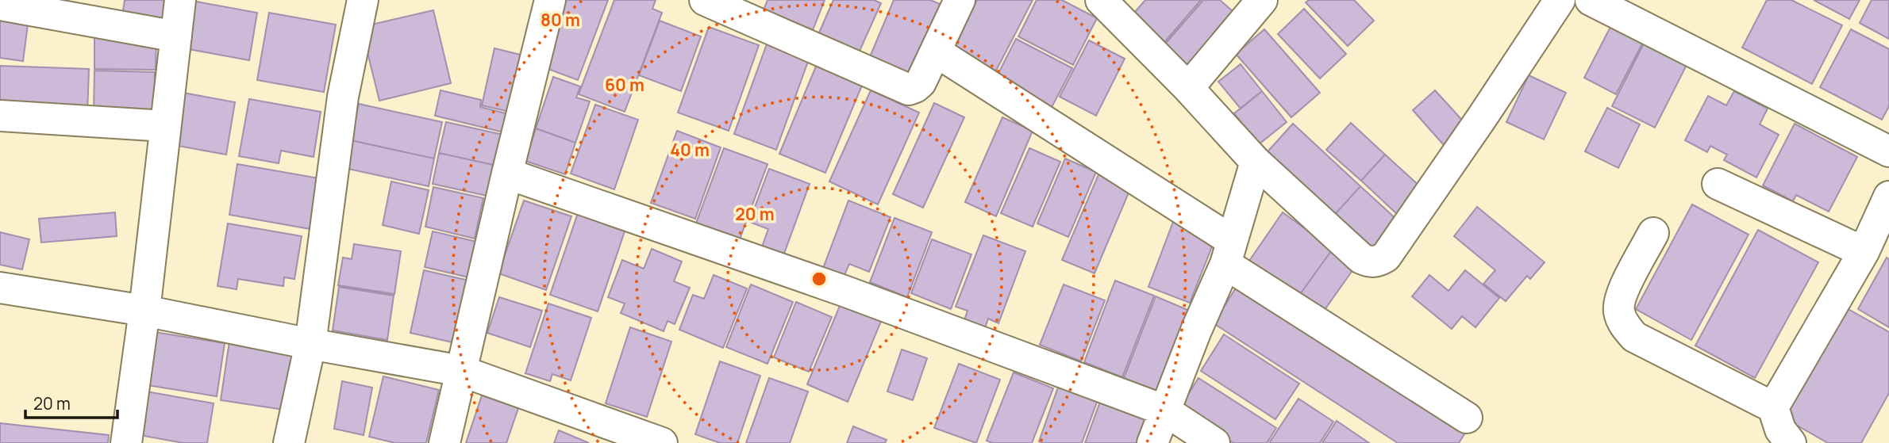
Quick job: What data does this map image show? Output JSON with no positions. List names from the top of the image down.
{
  "scale_bar": "20 m",
  "rings": [
    "80 m",
    "60 m",
    "40 m",
    "20 m"
  ]
}
